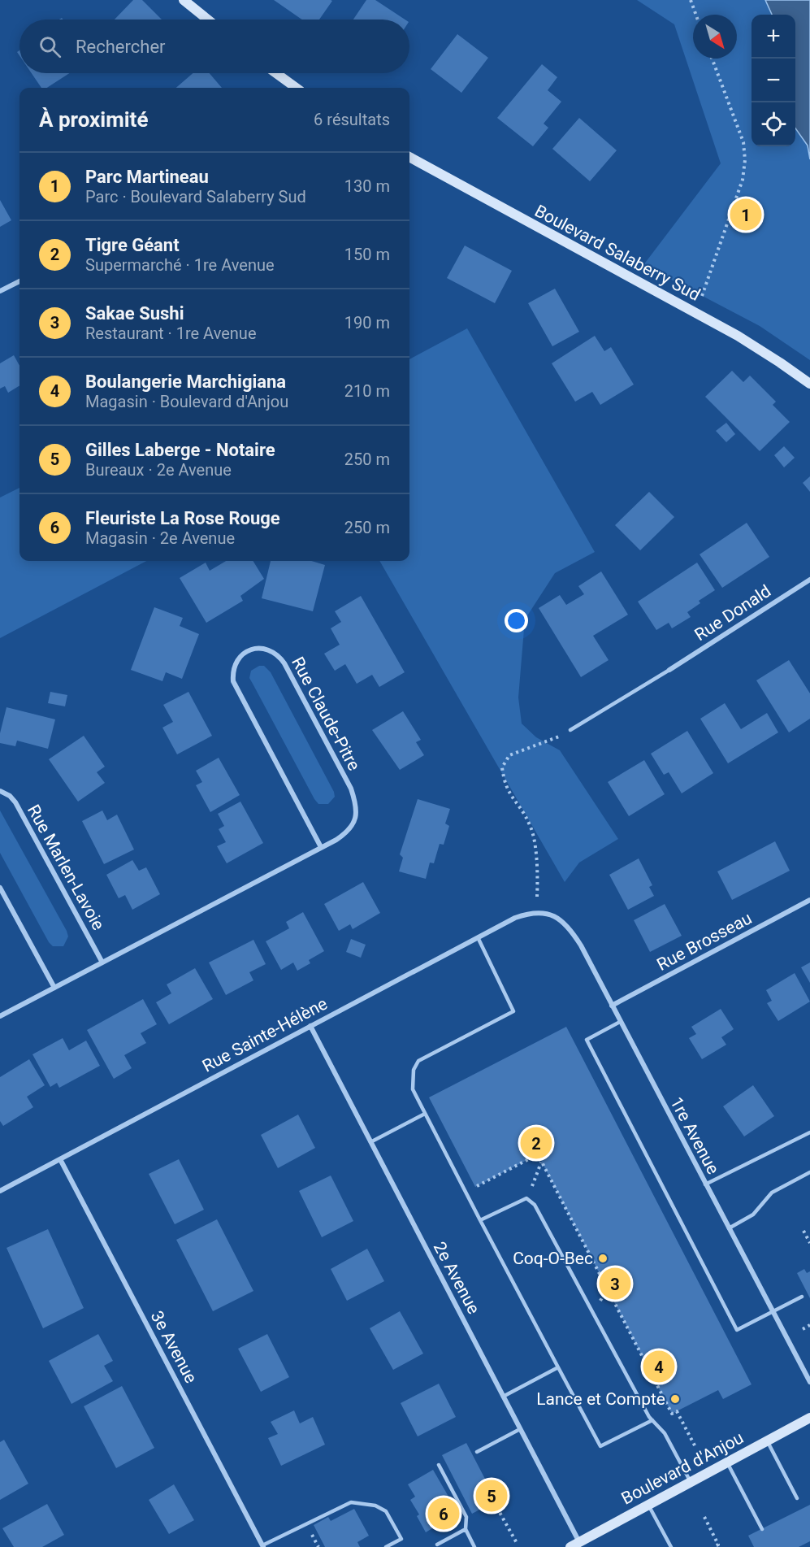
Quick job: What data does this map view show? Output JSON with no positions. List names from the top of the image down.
{
  "streets": {
    "street": [
      "Boulevard Salaberry Sud",
      "Rue Donald",
      "Rue Claude-Pitre",
      "Rue Marlen-Lavoie",
      "Rue Brosseau",
      "Rue Sainte-Hélène",
      "1re Avenue",
      "2e Avenue",
      "3e Avenue",
      "Boulevard d'Anjou"
    ]
  },
  "crossings": [
    ["Rue Claude-Pitre", "Rue Marlen-Lavoie"],
    ["Rue Brosseau", "1re Avenue"],
    ["Rue Sainte-Hélène", "1re Avenue"],
    ["Rue Sainte-Hélène", "2e Avenue"],
    ["Rue Sainte-Hélène", "3e Avenue"],
    ["2e Avenue", "Boulevard d'Anjou"]
  ],
  "places": ["Coq-O-Bec", "Lance et Compte"],
  "north": "bottom right",
  "page": {
    "map_buttons": ["+", "−"],
    "search": "Rechercher",
    "heading": ["À proximité", "6 résultats"],
    "list": [
      {
        "mark": "1",
        "name": "Parc Martineau",
        "note": "Parc · Boulevard Salaberry Sud",
        "value": "130 m"
      },
      {
        "mark": "2",
        "name": "Tigre Géant",
        "note": "Supermarché · 1re Avenue",
        "value": "150 m"
      },
      {
        "mark": "3",
        "name": "Sakae Sushi",
        "note": "Restaurant · 1re Avenue",
        "value": "190 m"
      },
      {
        "mark": "4",
        "name": "Boulangerie Marchigiana",
        "note": "Magasin · Boulevard d'Anjou",
        "value": "210 m"
      },
      {
        "mark": "5",
        "name": "Gilles Laberge - Notaire",
        "note": "Bureaux · 2e Avenue",
        "value": "250 m"
      },
      {
        "mark": "6",
        "name": "Fleuriste La Rose Rouge",
        "note": "Magasin · 2e Avenue",
        "value": "250 m"
      }
    ],
    "pins": [
      "1",
      "2",
      "3",
      "4",
      "5",
      "6"
    ]
  }
}
